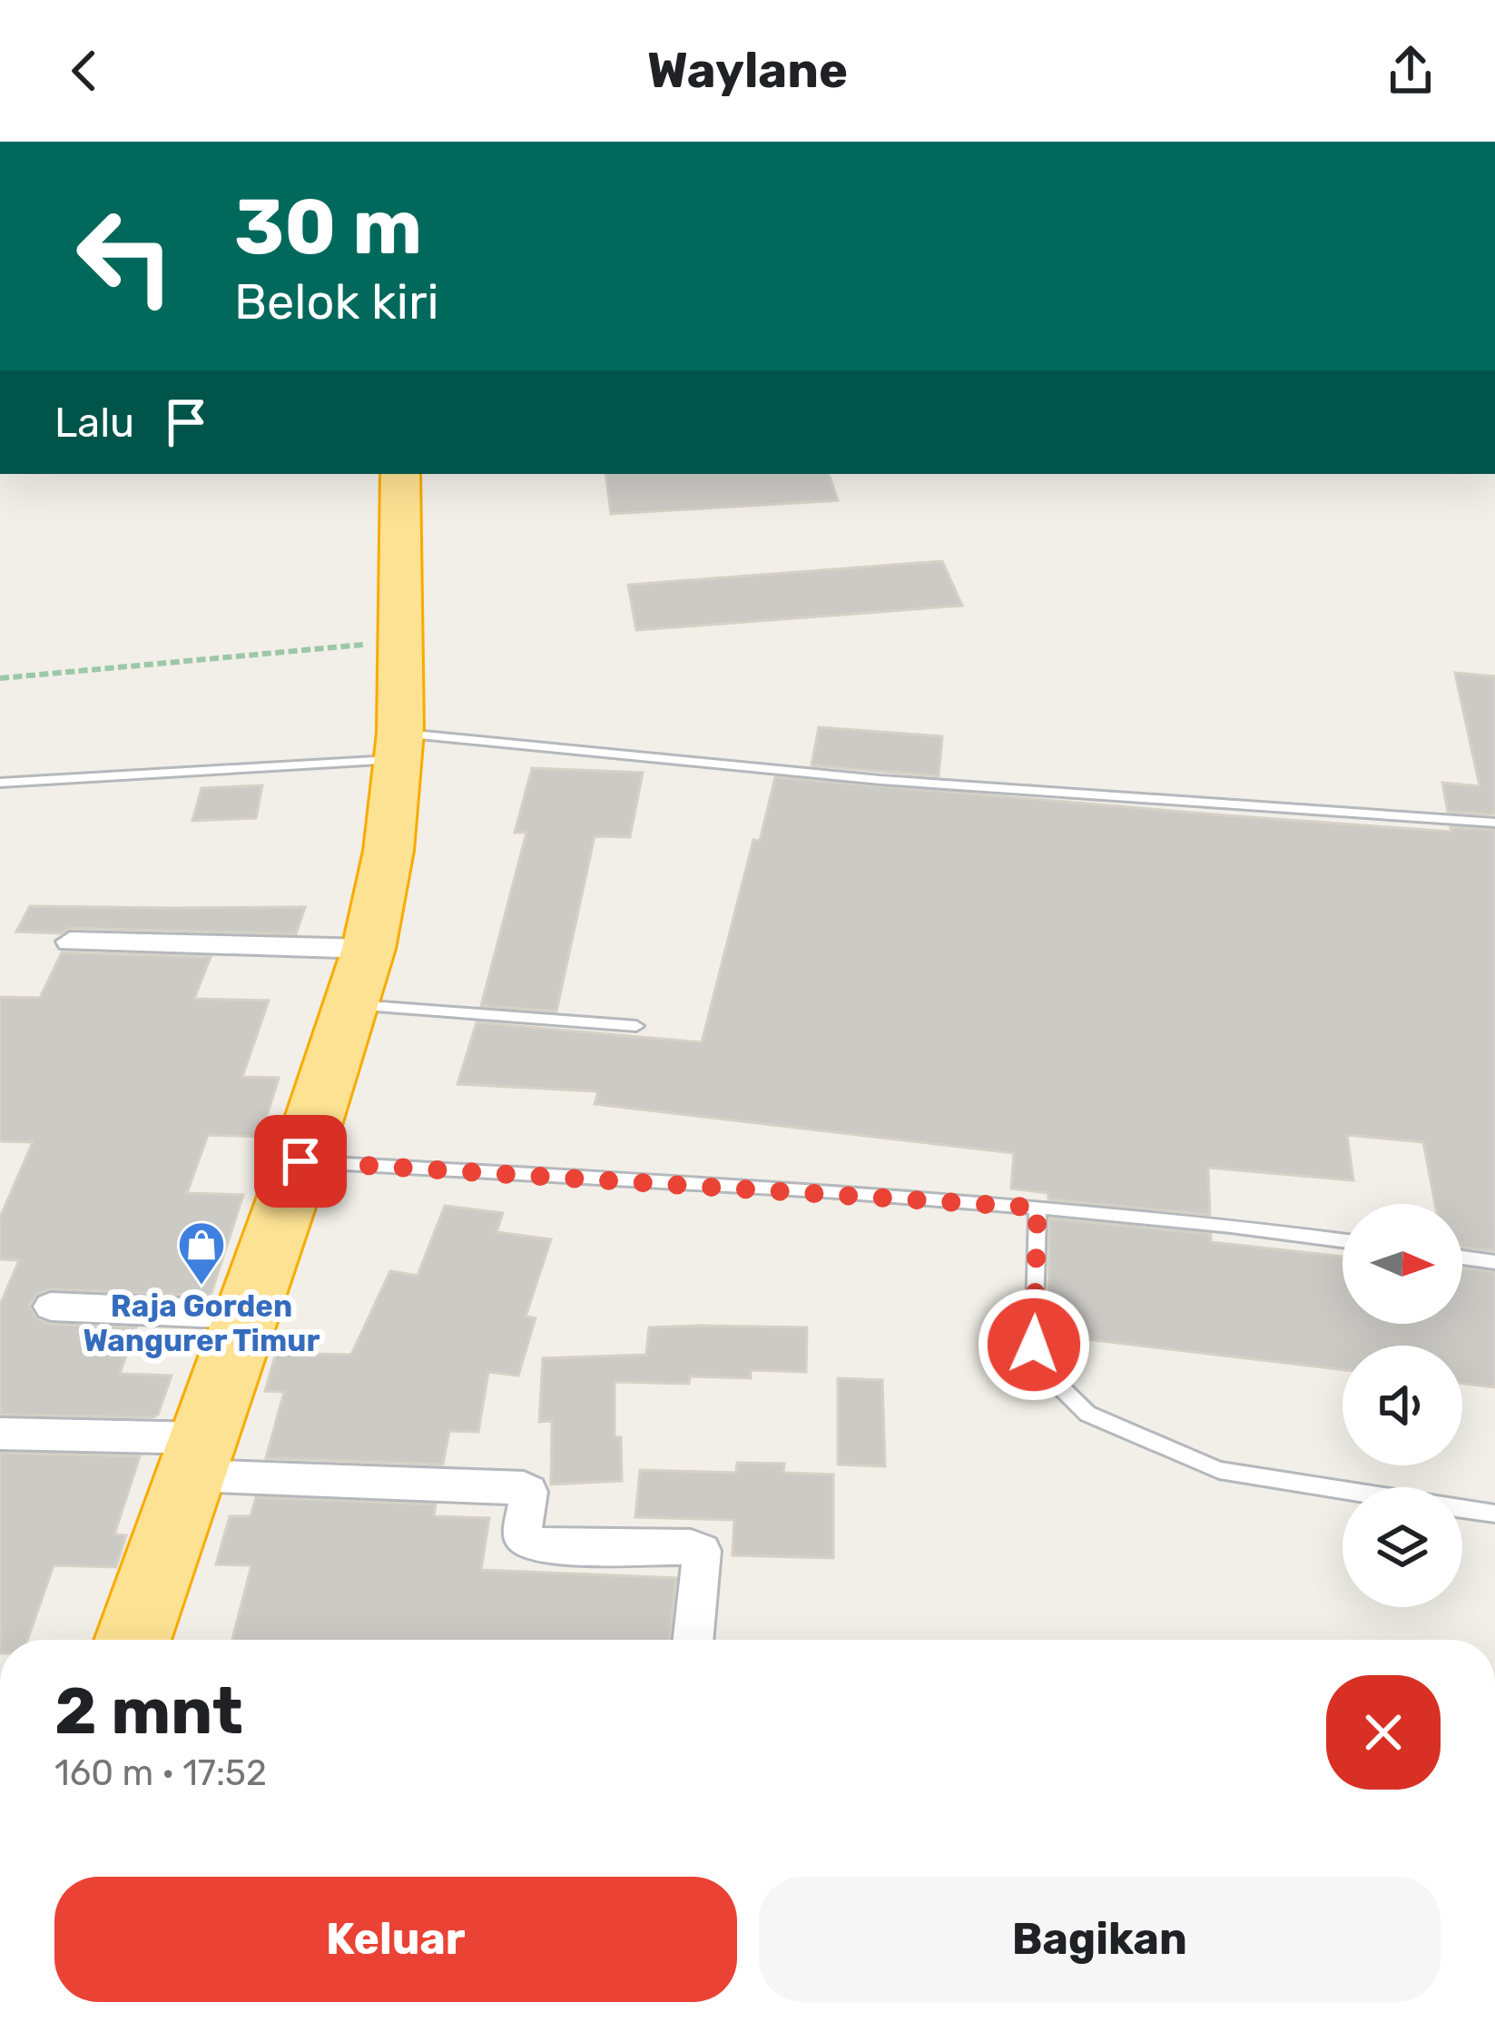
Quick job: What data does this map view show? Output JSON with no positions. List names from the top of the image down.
{
  "places": {
    "shop": ["Raja Gorden Wangurer Timur"]
  },
  "north": "right",
  "page": {
    "header": "Waylane",
    "turn": ["30 m", "Belok kiri"],
    "then": "Lalu",
    "heading": ["2 mnt", "160 m · 17:52"],
    "buttons": ["Keluar", "Bagikan"]
  }
}
